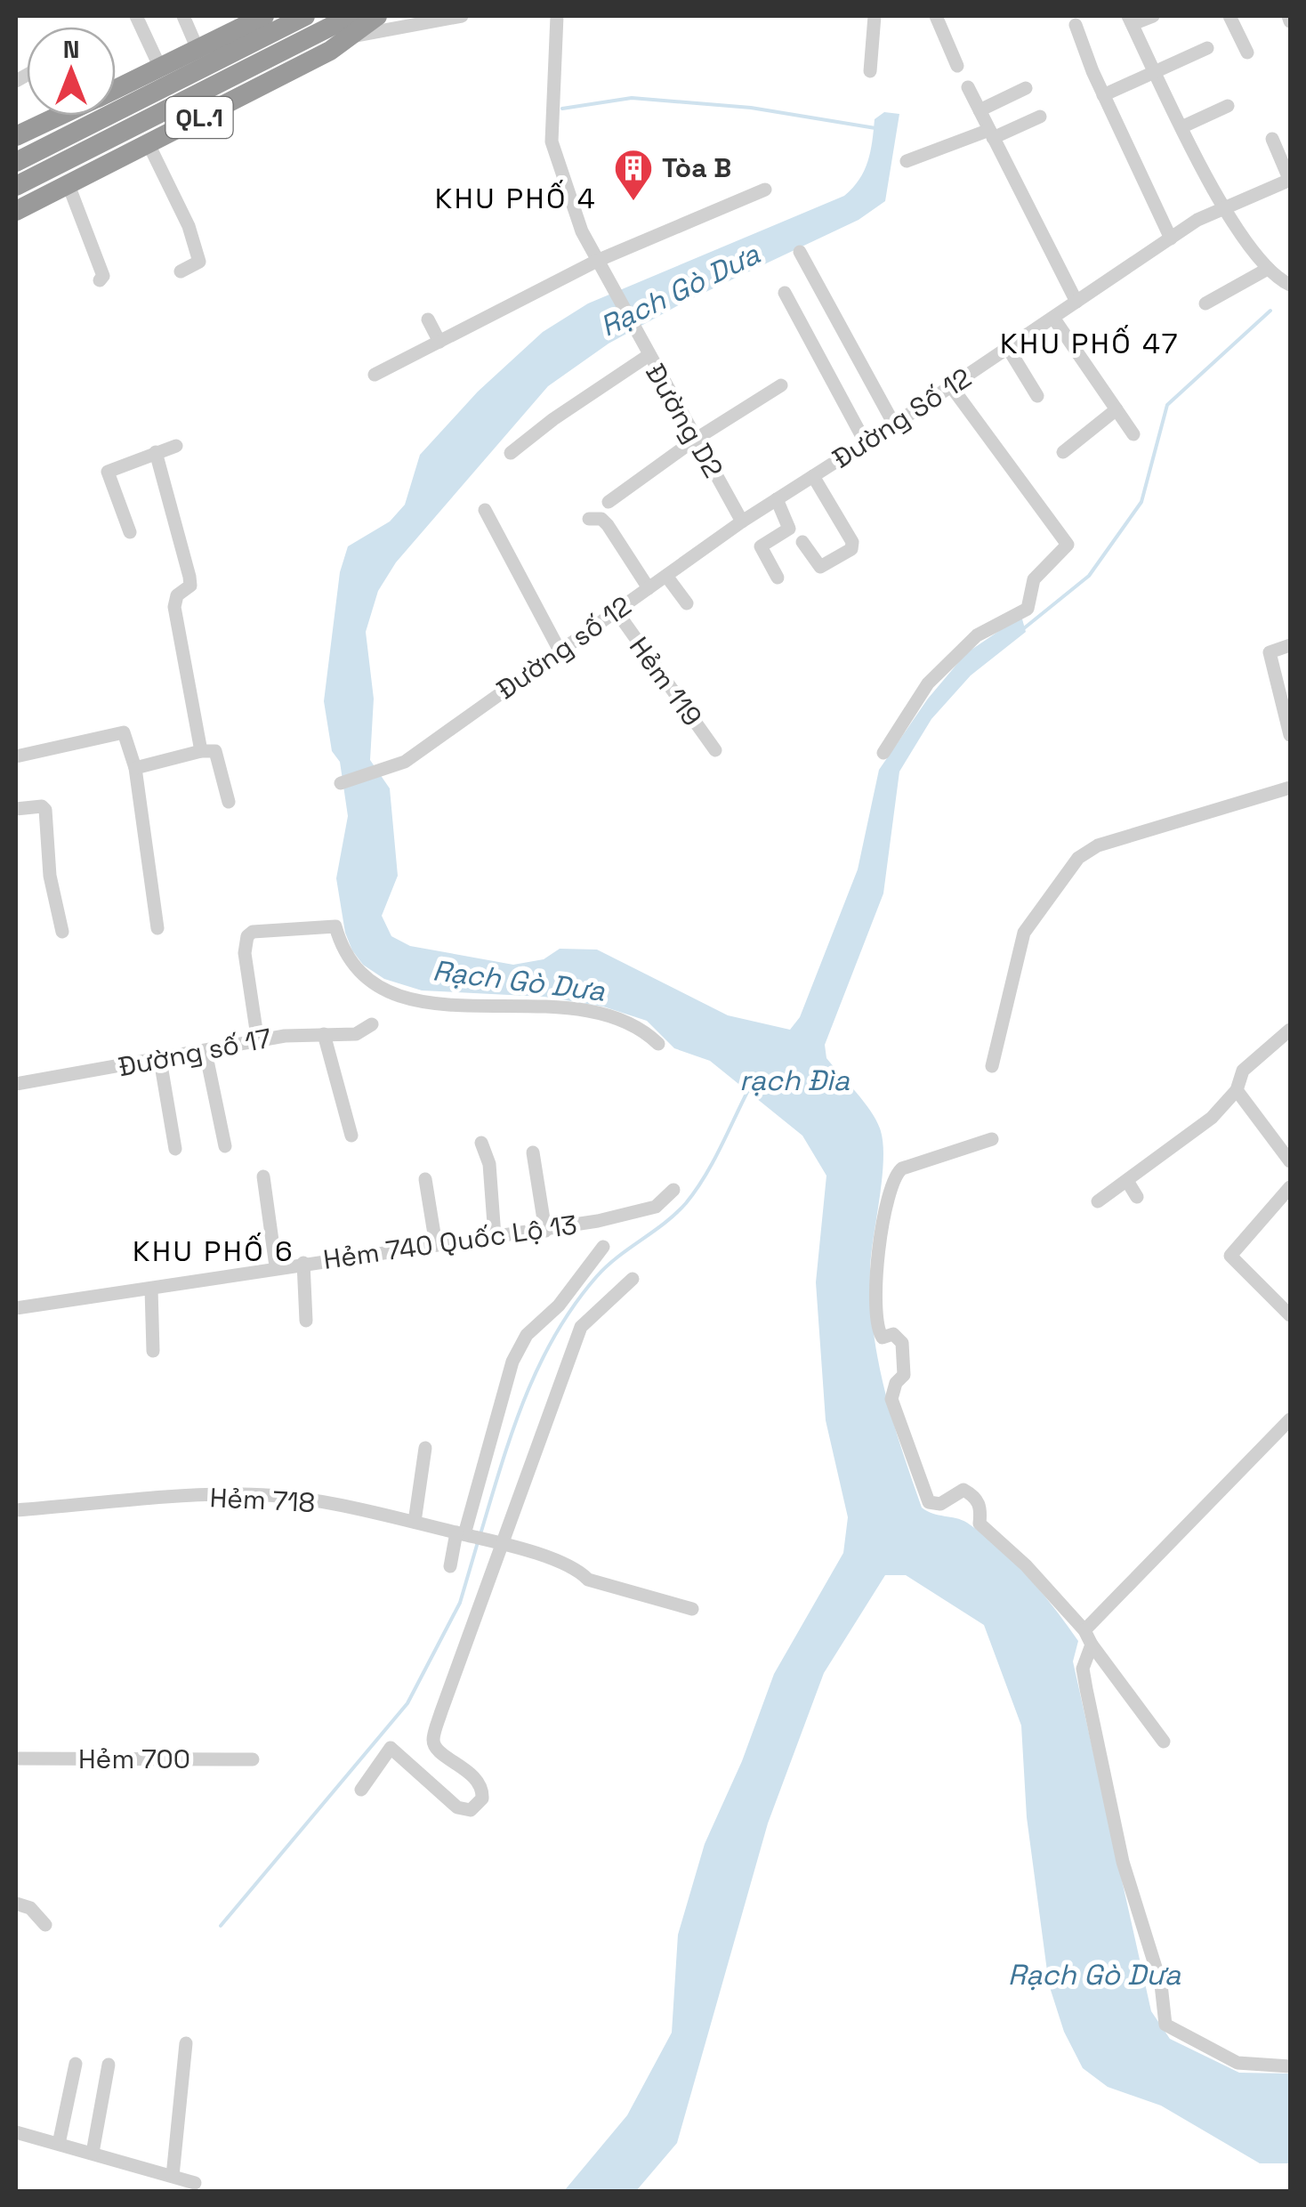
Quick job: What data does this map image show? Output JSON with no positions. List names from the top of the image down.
{
  "streets": {
    "highway": ["QL.1"],
    "street": [
      "Đường Số 12",
      "Đường D2",
      "Đường số 12",
      "Hẻm 119",
      "Đường số 17",
      "Hẻm 740 Quốc Lộ 13",
      "Hẻm 718",
      "Hẻm 700"
    ]
  },
  "crossings": [
    ["Đường Số 12", "Đường D2"],
    ["Đường Số 12", "Đường số 12"],
    ["Đường D2", "Đường số 12"],
    ["Đường số 12", "Hẻm 119"]
  ],
  "districts": ["KHU PHỐ 4", "KHU PHỐ 47", "KHU PHỐ 6"],
  "water": ["Rạch Gò Dưa", "rạch Đìa"],
  "places": {
    "building": ["Tòa B"]
  },
  "north": "top"
}
